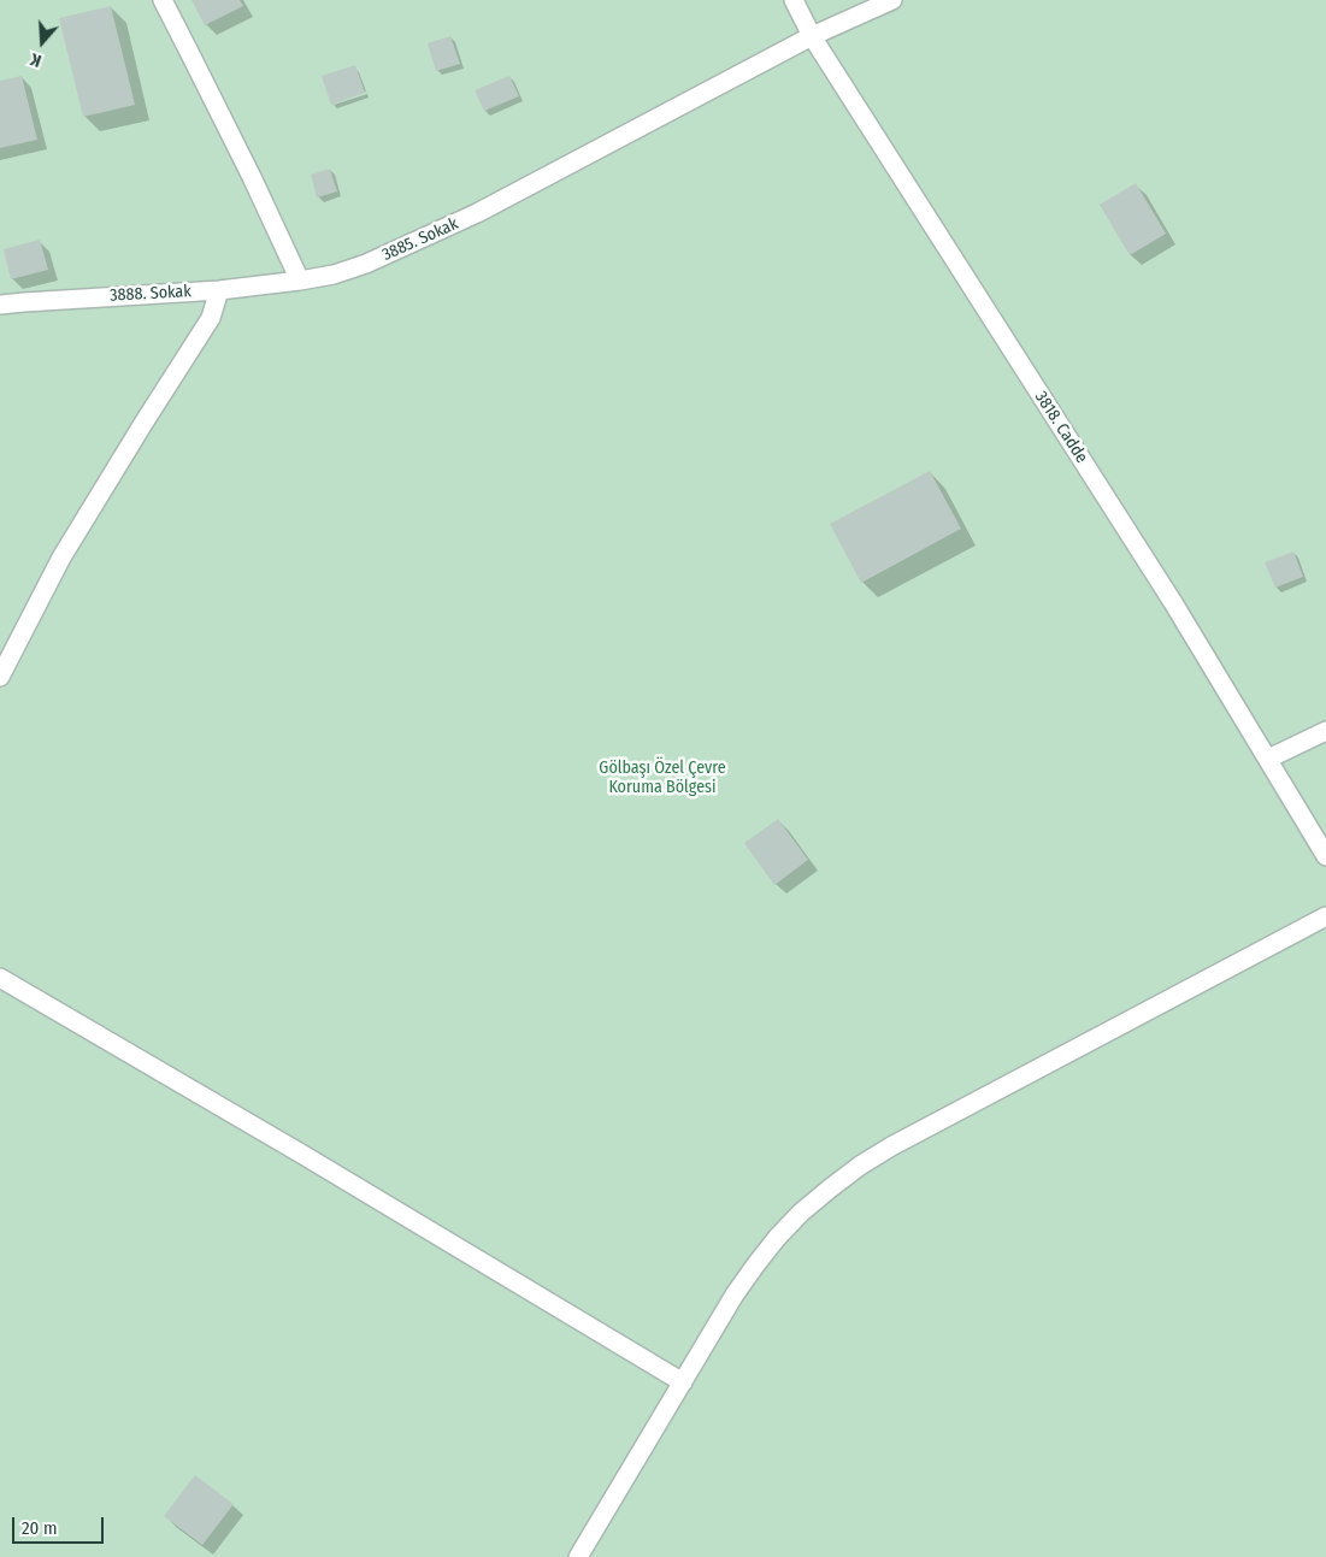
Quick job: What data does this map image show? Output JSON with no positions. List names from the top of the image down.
{
  "streets": {
    "street": ["3885. Sokak", "3888. Sokak", "3818. Cadde"]
  },
  "crossings": [
    ["3885. Sokak", "3888. Sokak"],
    ["3885. Sokak", "3818. Cadde"]
  ],
  "parks": ["Gölbaşı Özel Çevre Koruma Bölgesi"],
  "scale_bar": "20 m",
  "north": "bottom"
}
